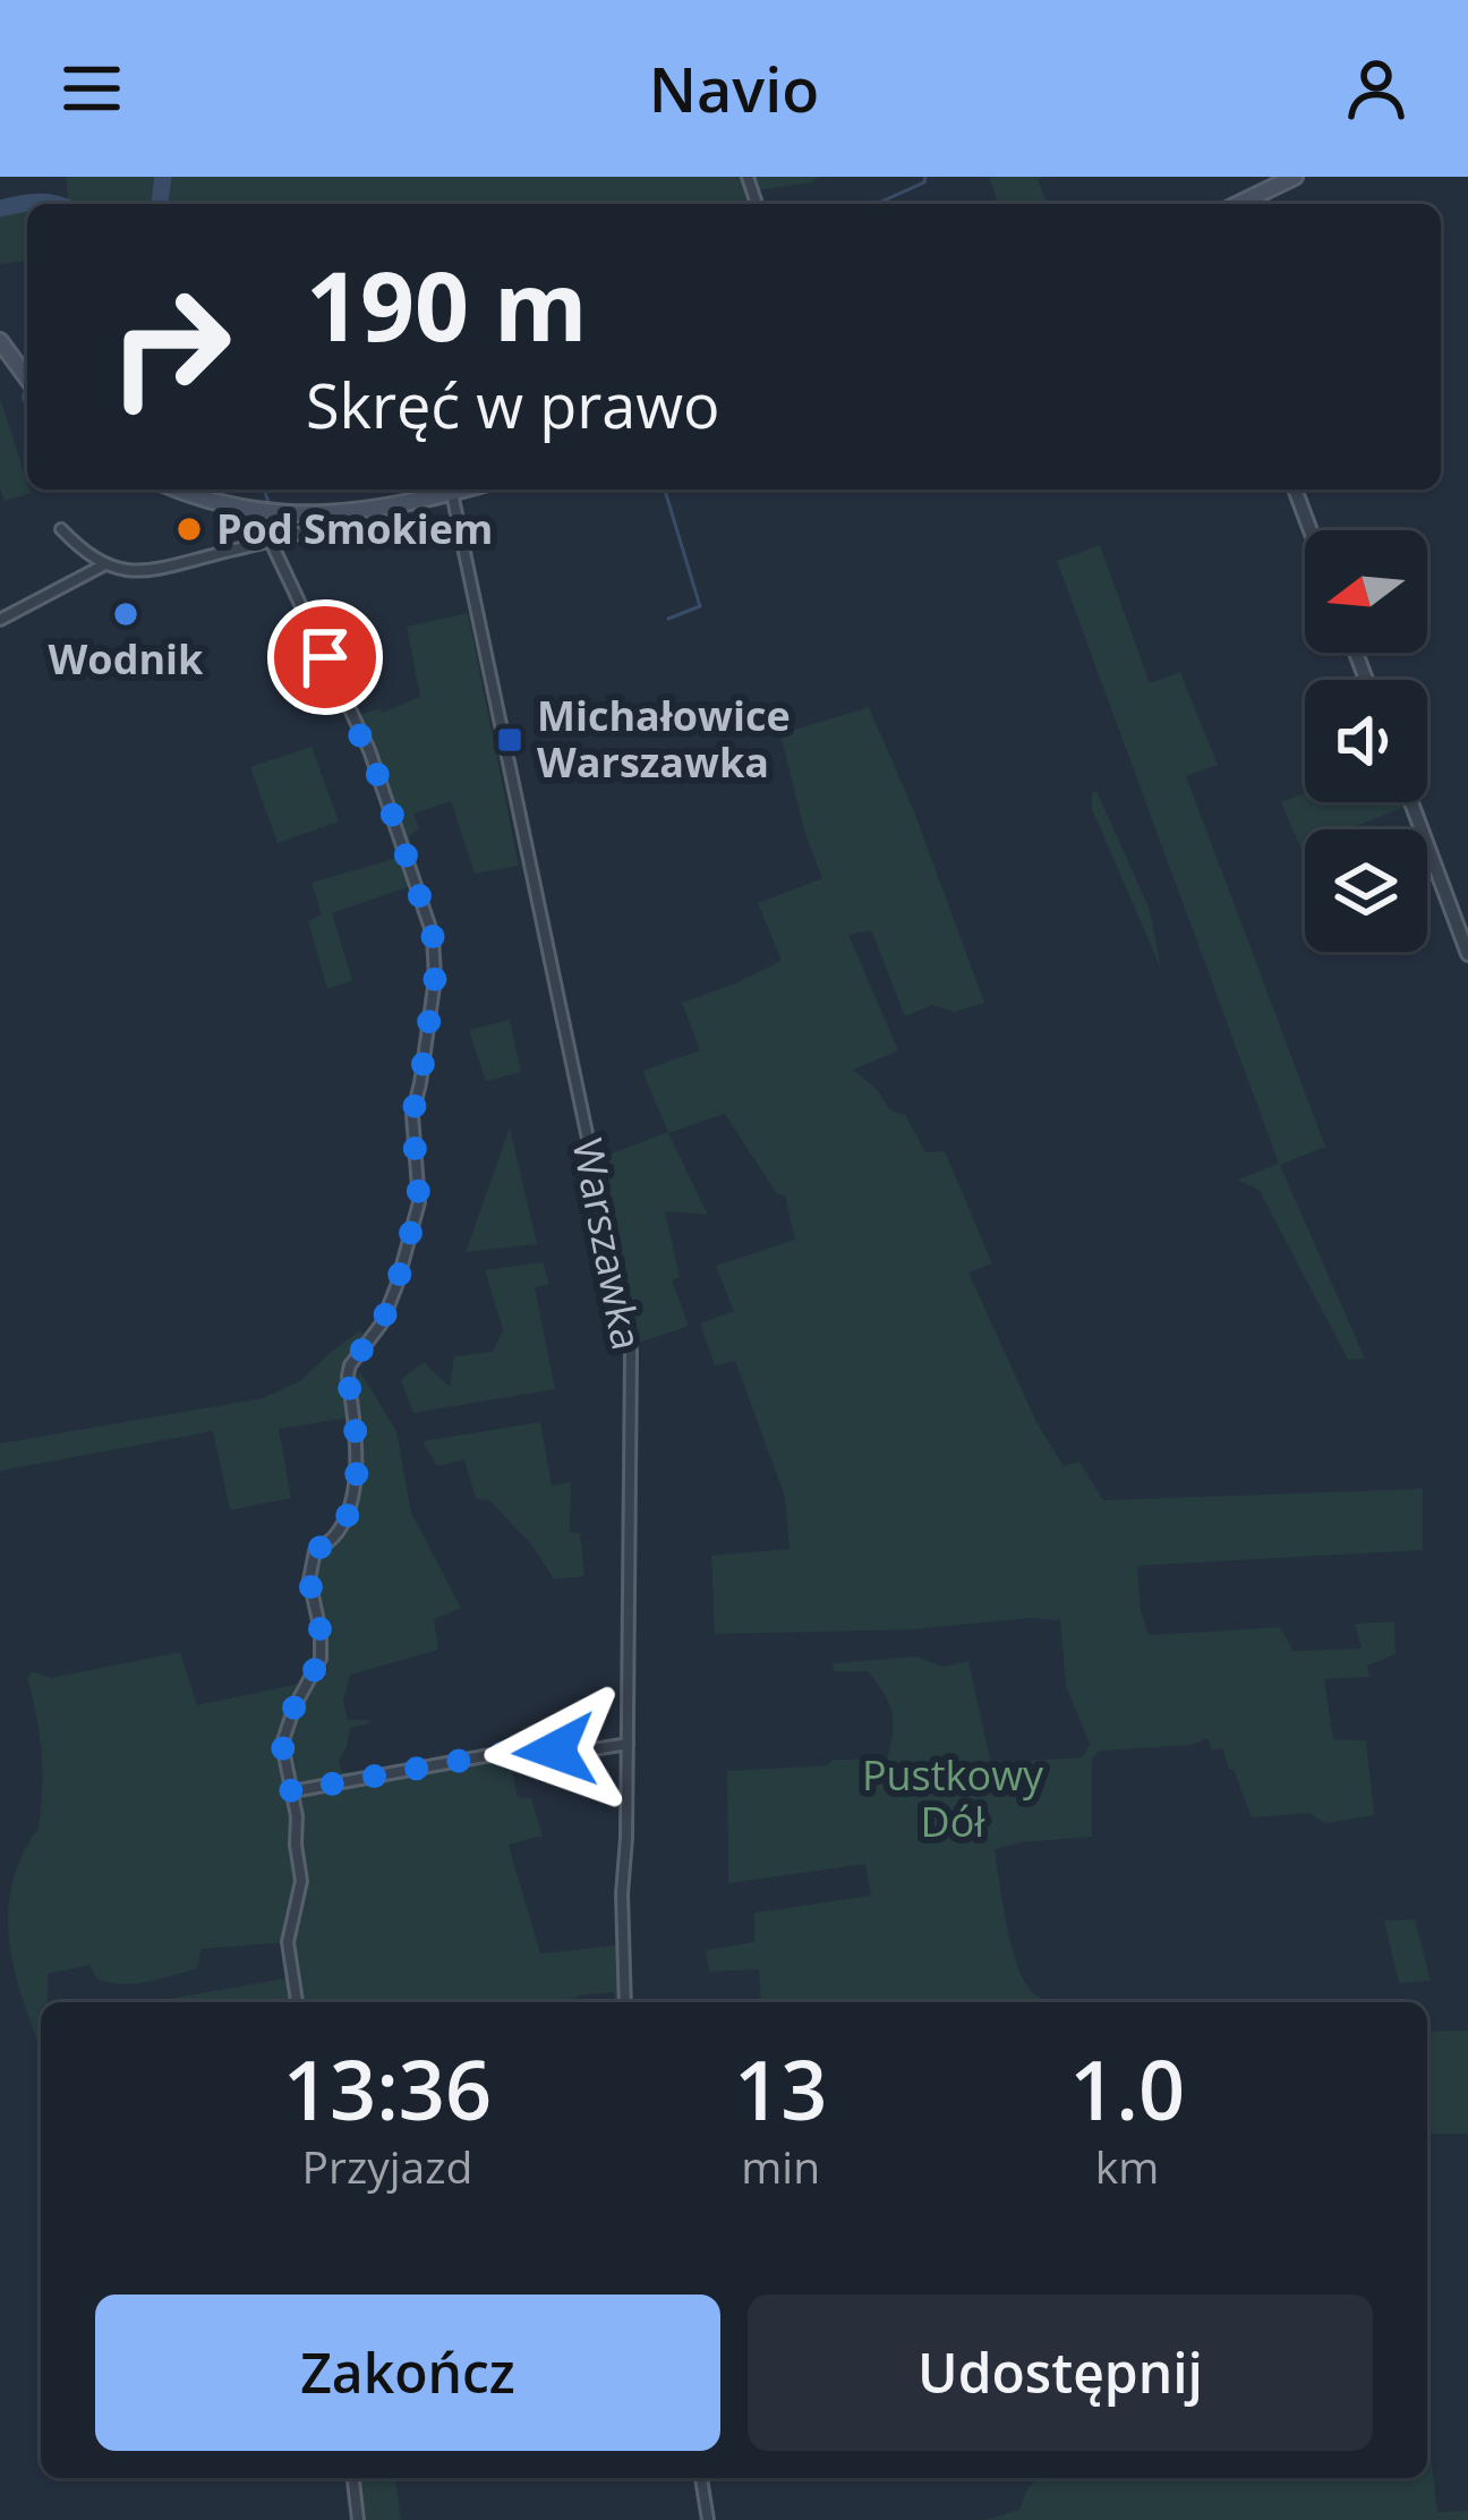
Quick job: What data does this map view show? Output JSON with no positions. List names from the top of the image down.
{
  "streets": {
    "street": ["Warszawka"]
  },
  "parks": ["Pustkowy Dół"],
  "places": {
    "other": ["Pod Smokiem", "Wodnik"],
    "transit": ["Michałowice Warszawka"]
  },
  "north": "left",
  "page": {
    "header": "Navio",
    "turn": ["190 m", "Skręć w prawo"],
    "eta": [
      "13:36",
      "Przyjazd",
      "13",
      "min",
      "1.0",
      "km"
    ],
    "buttons": ["Zakończ", "Udostępnij"]
  }
}
